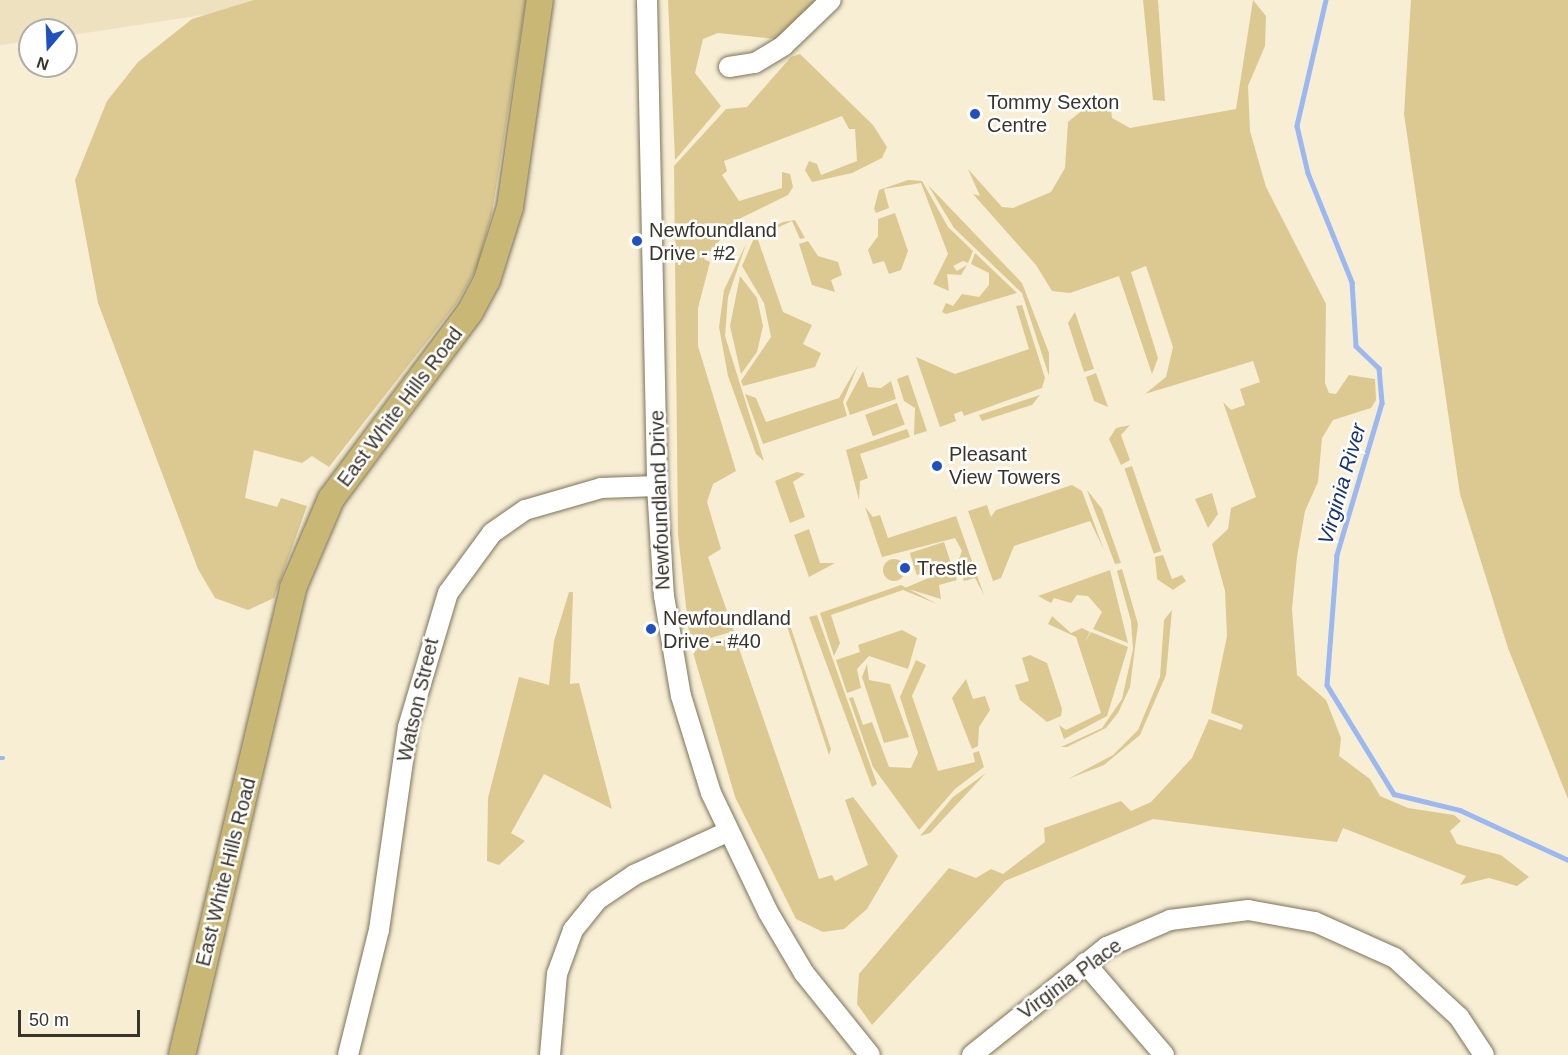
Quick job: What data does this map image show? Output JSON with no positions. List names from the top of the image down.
{
  "streets": {
    "main road": ["East White Hills Road"],
    "street": ["Newfoundland Drive", "Watson Street", "Virginia Place"]
  },
  "crossings": [
    ["Newfoundland Drive", "Watson Street"]
  ],
  "water": ["Virginia River"],
  "places": [
    "Tommy Sexton Centre",
    "Newfoundland Drive - #2",
    "Pleasant View Towers",
    "Trestle",
    "Newfoundland Drive - #40"
  ],
  "scale_bar": "50 m",
  "north": "bottom"
}
